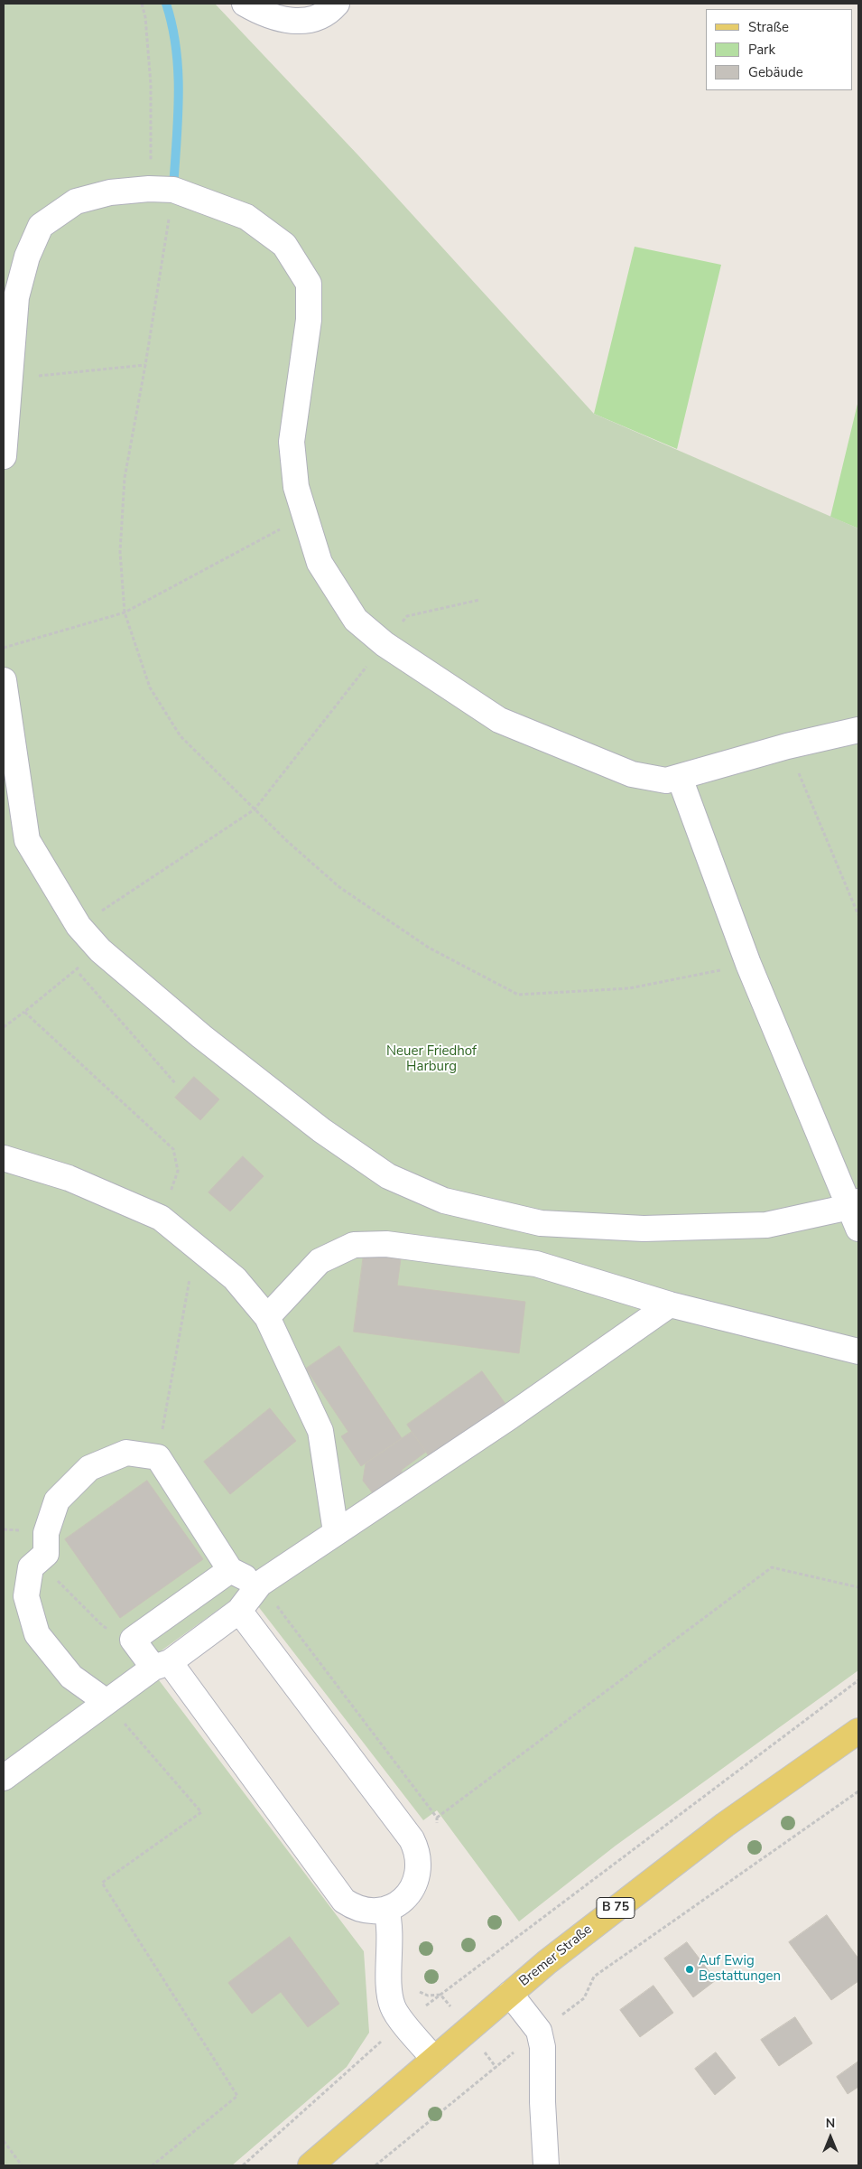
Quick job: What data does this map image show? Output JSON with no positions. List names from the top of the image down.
{
  "streets": {
    "main road": ["B 75", "Bremer Straße"]
  },
  "parks": ["Neuer Friedhof Harburg"],
  "places": ["Auf Ewig Bestattungen"],
  "legend": ["Straße", "Park", "Gebäude"],
  "north": "top"
}
